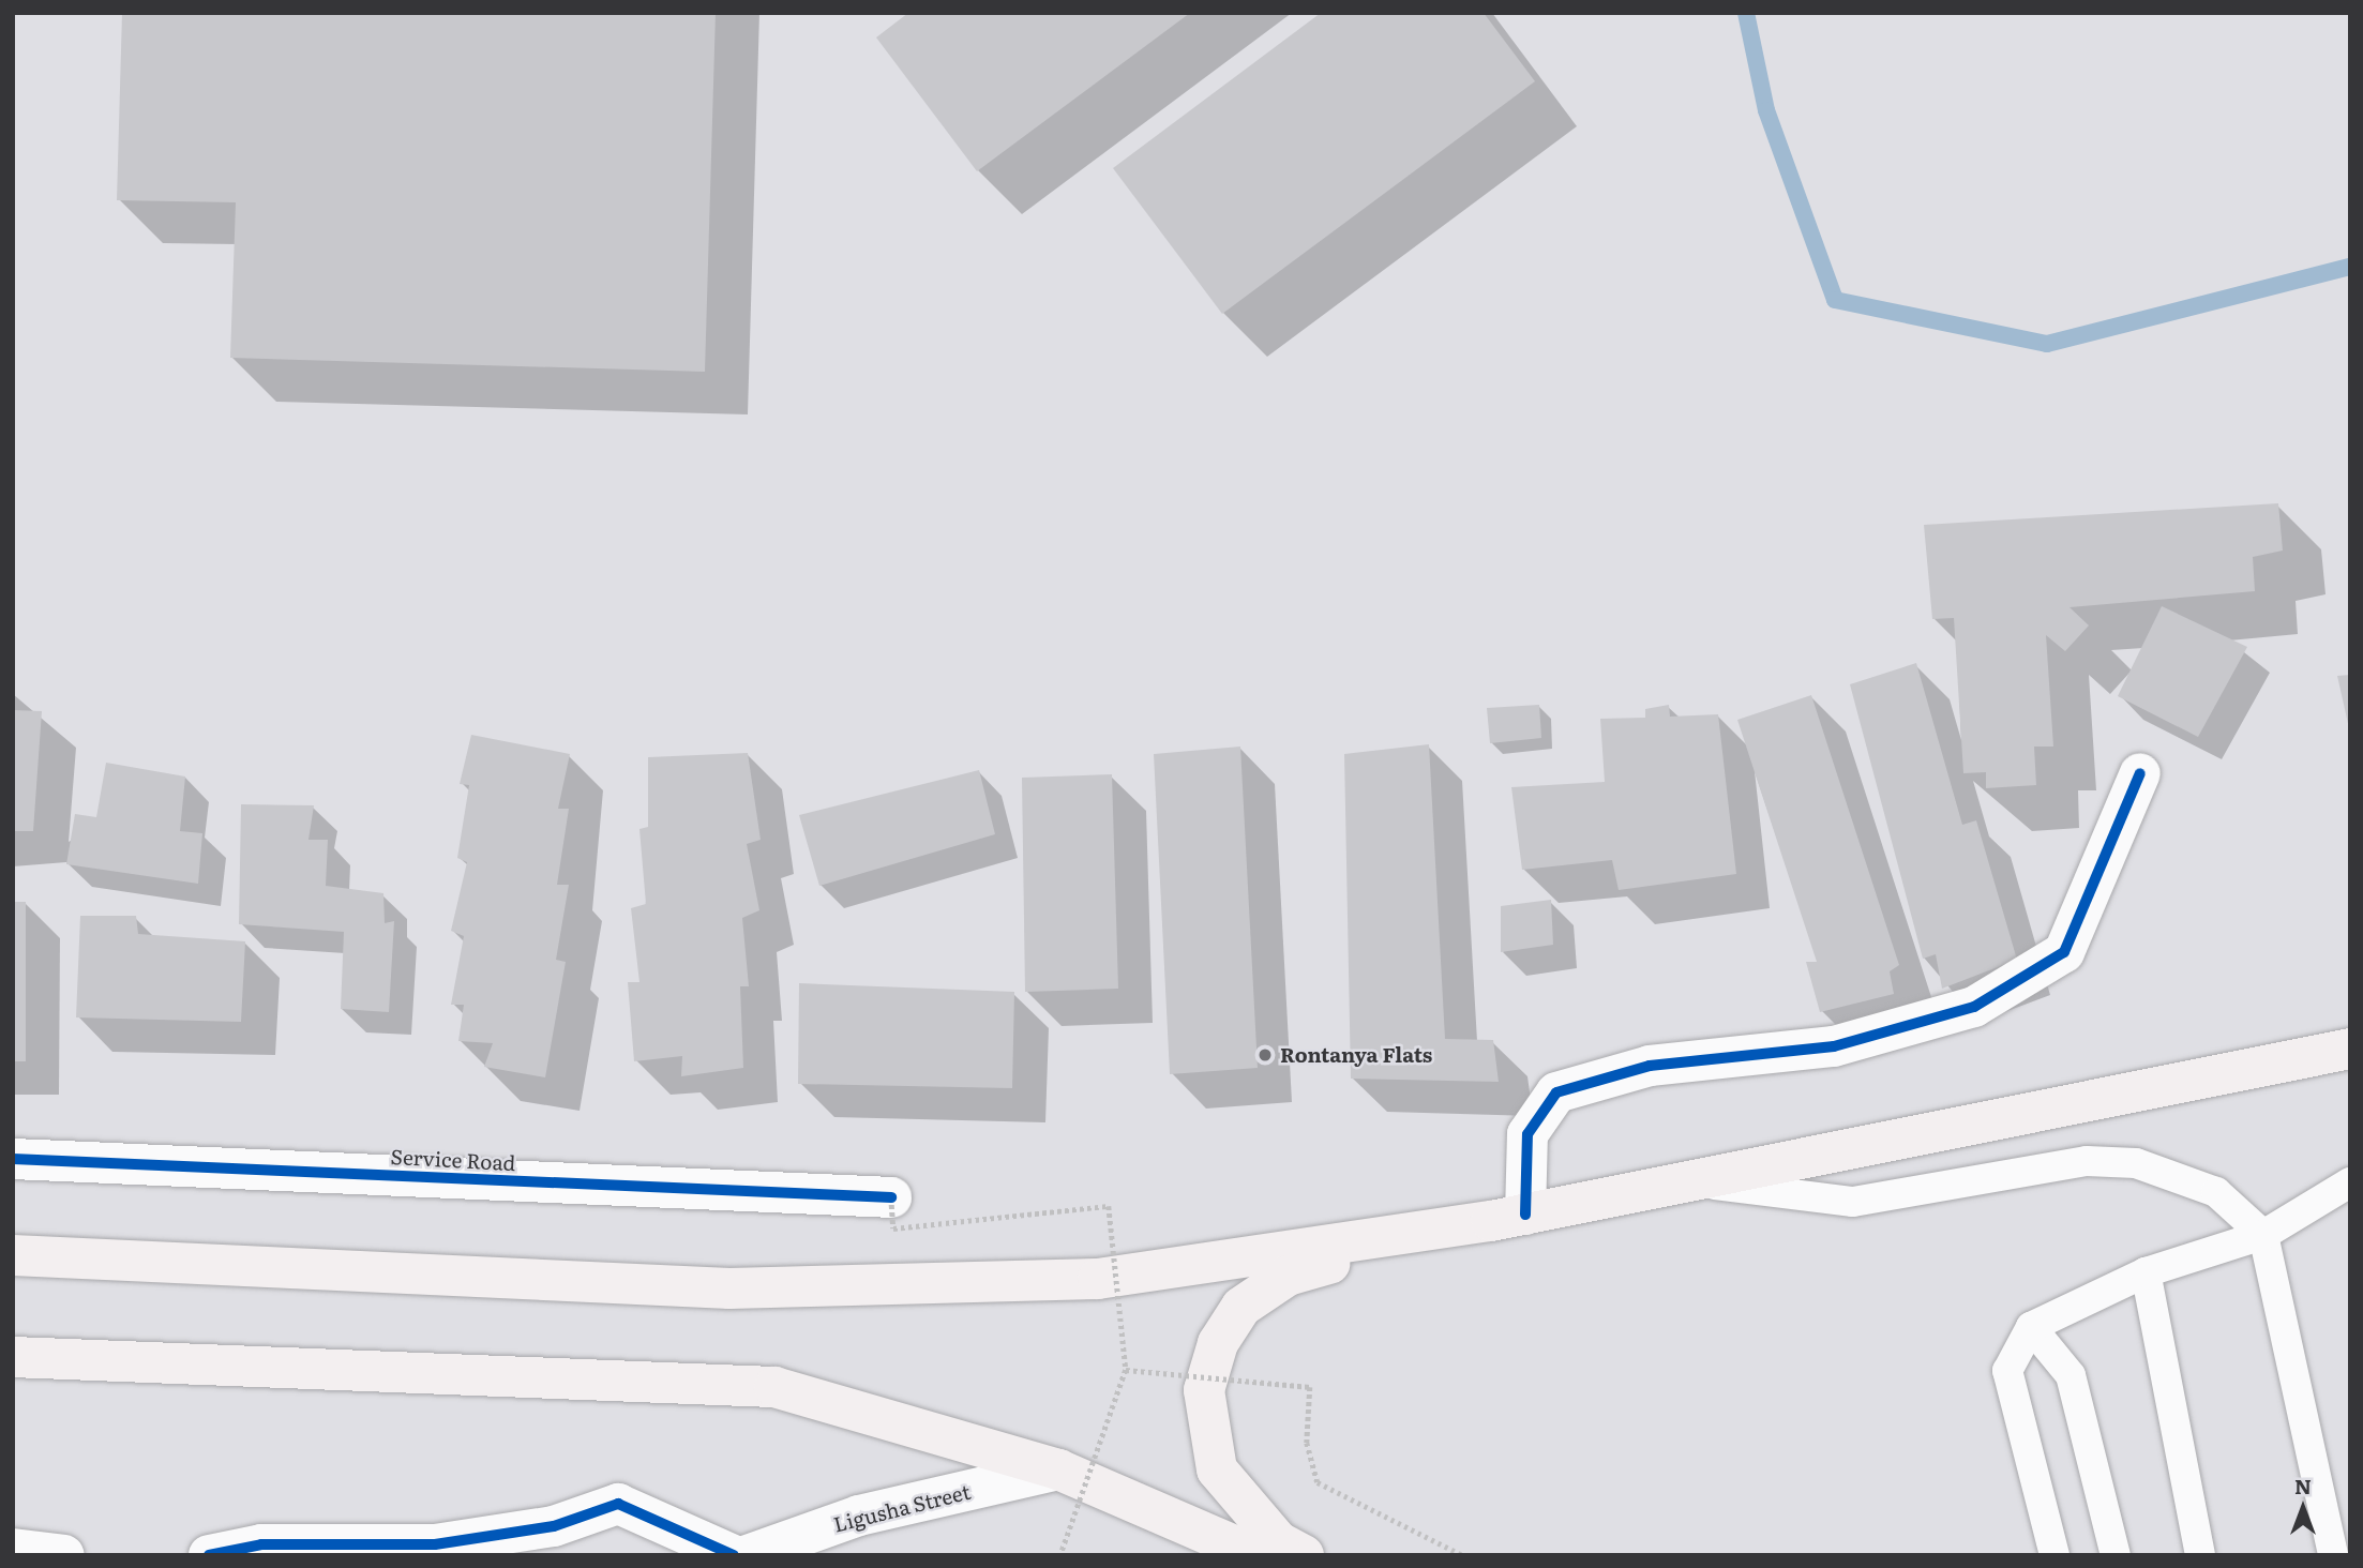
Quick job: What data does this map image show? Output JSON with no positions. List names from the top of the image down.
{
  "streets": {
    "street": ["Service Road", "Ligusha Street"]
  },
  "places": ["Rontanya Flats"],
  "north": "top"
}
